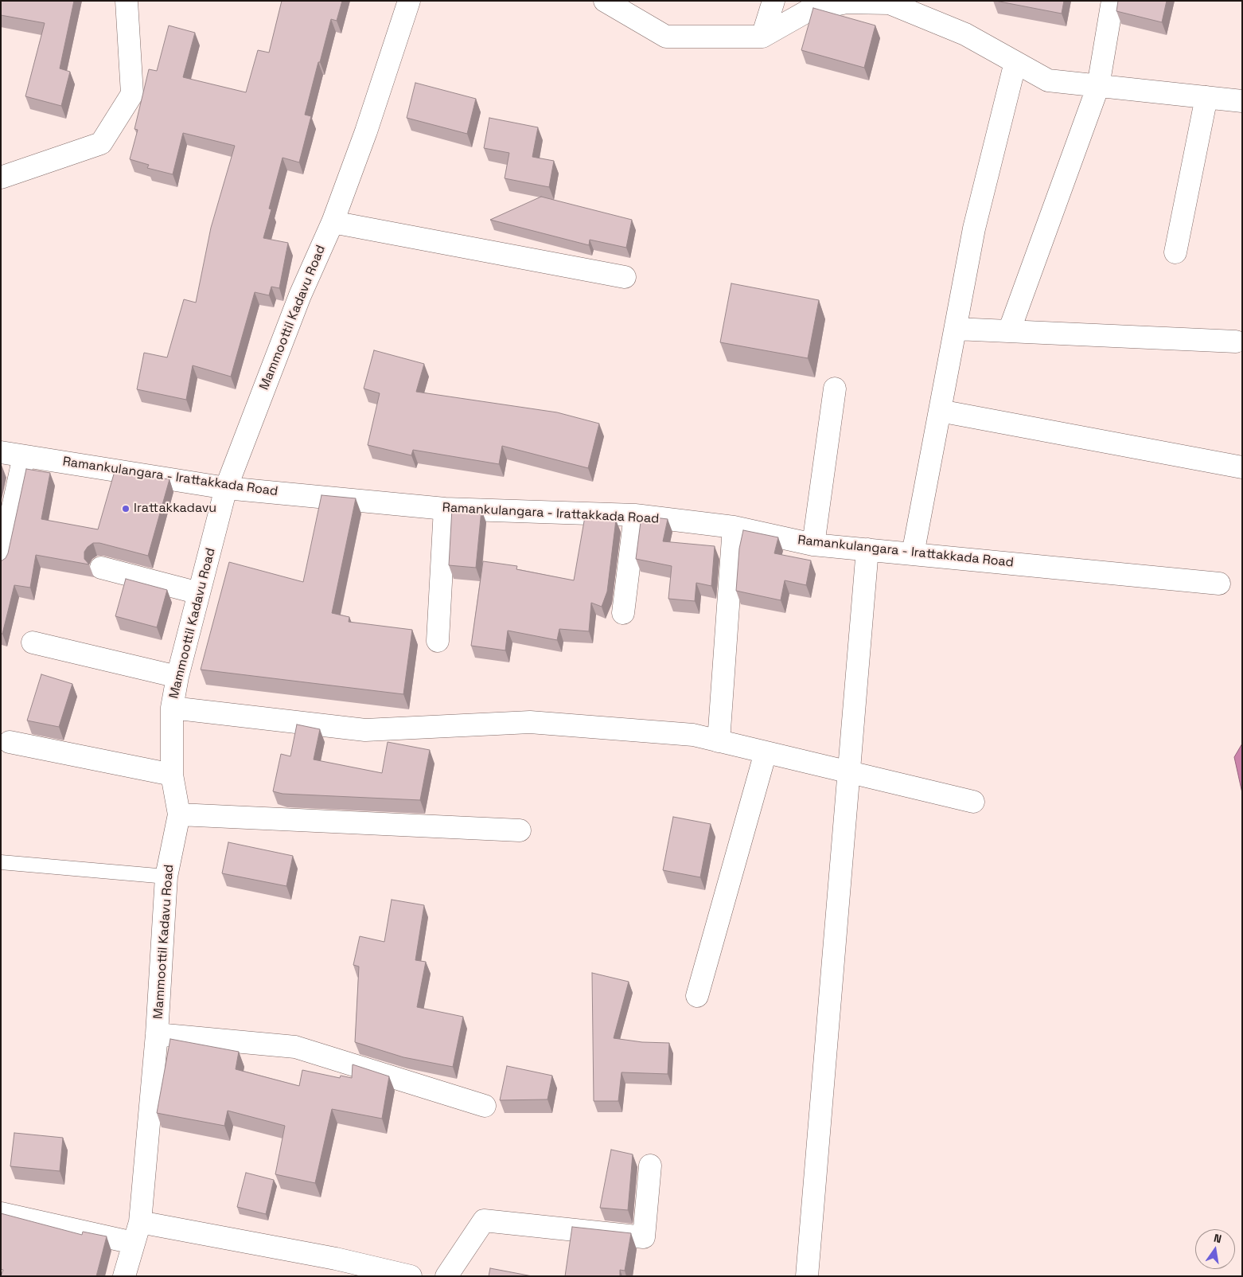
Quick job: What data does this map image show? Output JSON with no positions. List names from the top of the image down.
{
  "streets": {
    "street": ["Mammoottil Kadavu Road", "Ramankulangara - Irattakkada Road"]
  },
  "crossings": [
    ["Mammoottil Kadavu Road", "Ramankulangara - Irattakkada Road"]
  ],
  "places": ["Irattakkadavu"],
  "north": "top"
}
